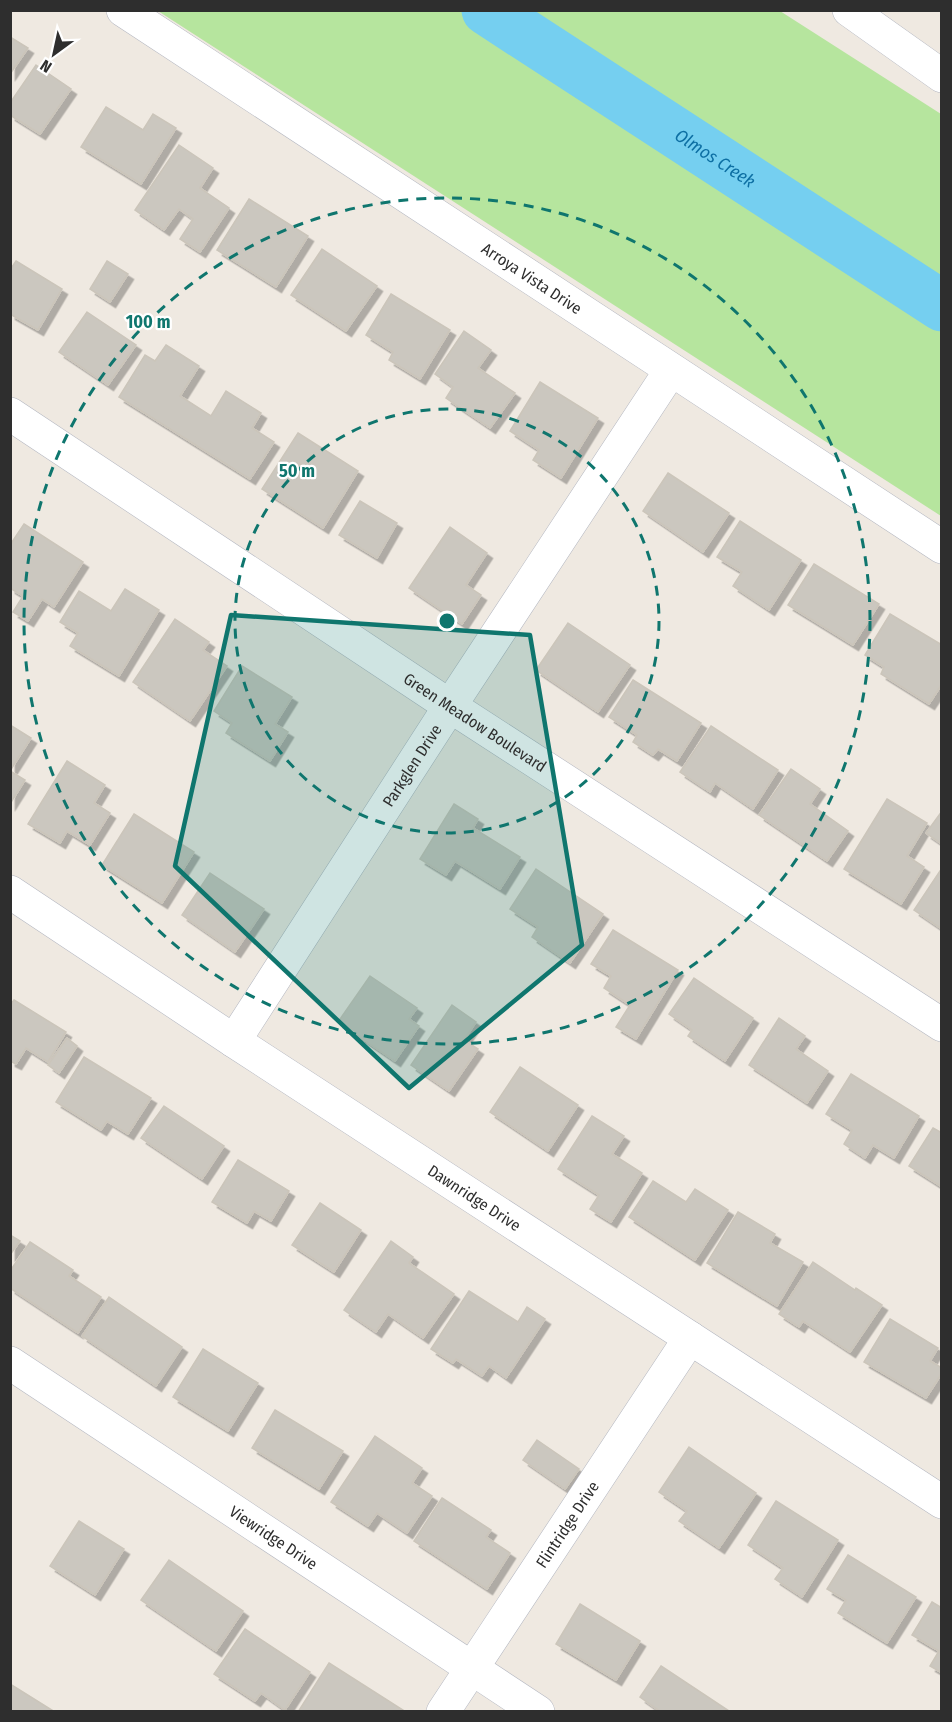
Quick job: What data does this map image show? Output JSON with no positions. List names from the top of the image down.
{
  "streets": {
    "street": [
      "Arroya Vista Drive",
      "Green Meadow Boulevard",
      "Parkglen Drive",
      "Dawnridge Drive",
      "Flintridge Drive",
      "Viewridge Drive"
    ]
  },
  "crossings": [
    ["Arroya Vista Drive", "Parkglen Drive"],
    ["Green Meadow Boulevard", "Parkglen Drive"],
    ["Parkglen Drive", "Dawnridge Drive"],
    ["Dawnridge Drive", "Flintridge Drive"],
    ["Flintridge Drive", "Viewridge Drive"]
  ],
  "water": ["Olmos Creek"],
  "north": "bottom left",
  "rings": ["100 m", "50 m"]
}
